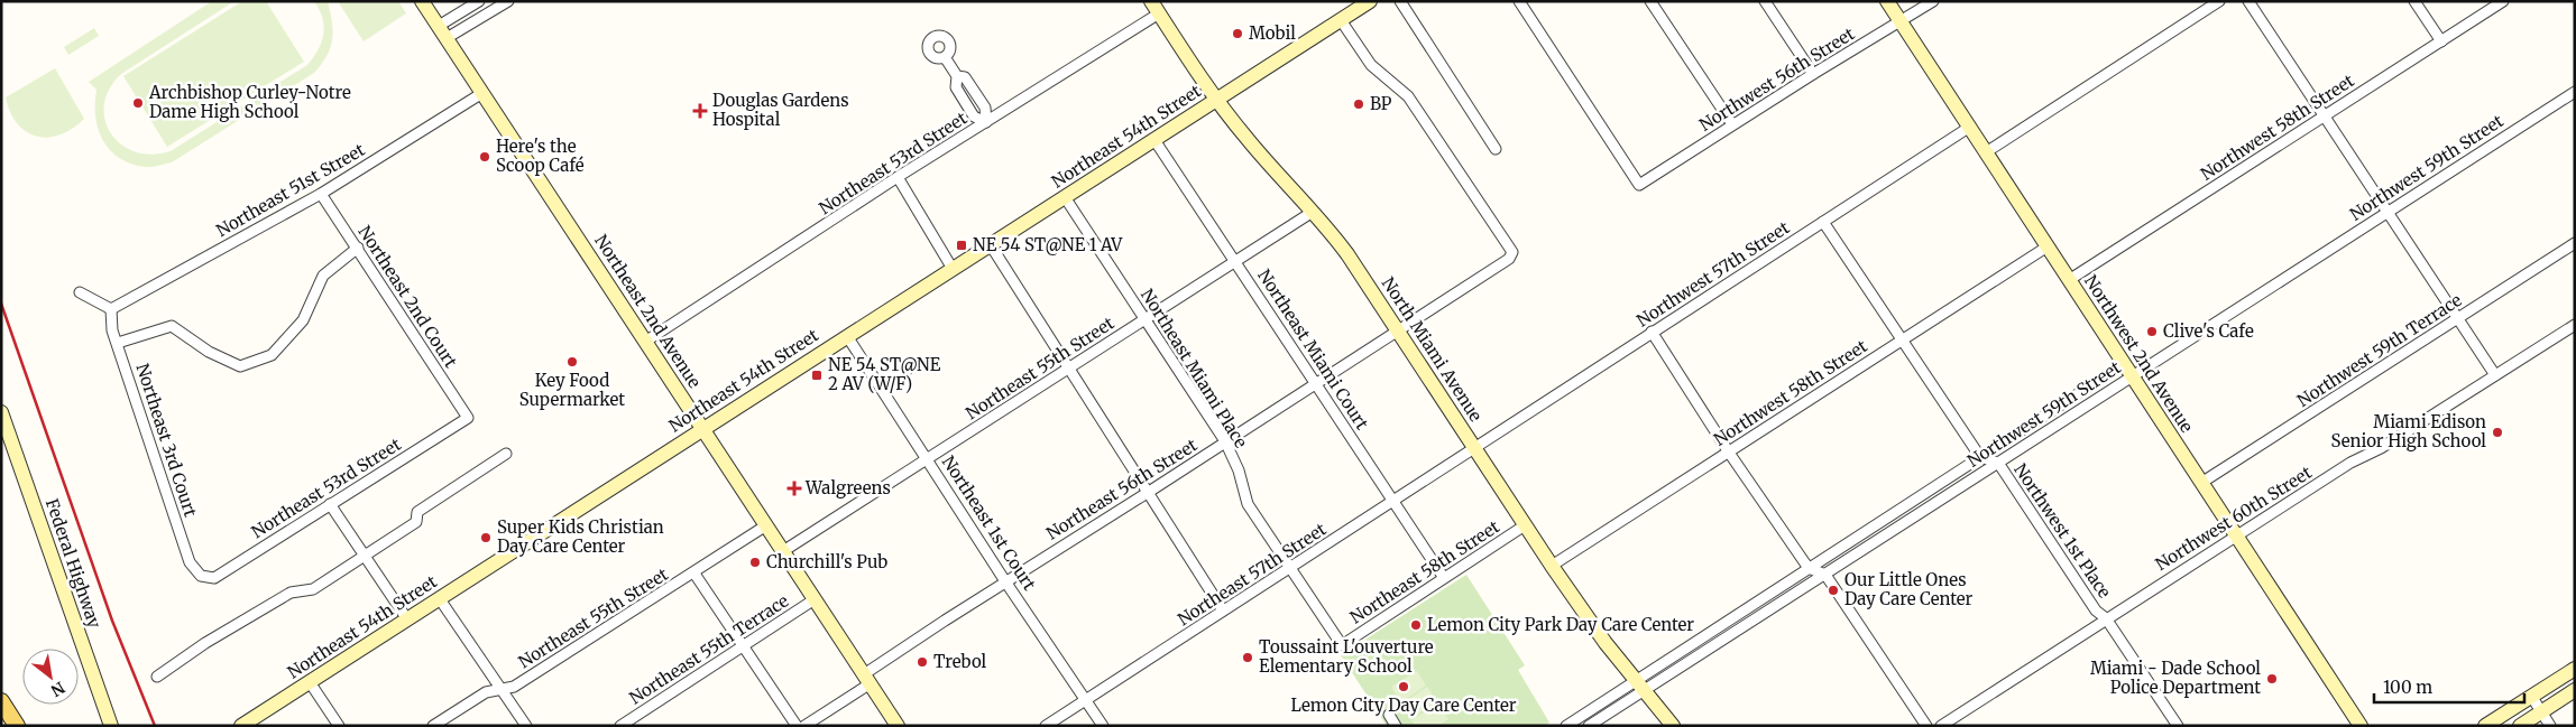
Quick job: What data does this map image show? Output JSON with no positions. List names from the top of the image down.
{
  "streets": {
    "main road": [
      "Northeast 54th Street",
      "Northeast 2nd Avenue",
      "North Miami Avenue",
      "Northwest 2nd Avenue",
      "Federal Highway"
    ],
    "street": [
      "Northwest 56th Street",
      "Northwest 58th Street",
      "Northeast 53rd Street",
      "Northwest 59th Street",
      "Northeast 51st Street",
      "Northwest 57th Street",
      "Northeast 2nd Court",
      "Northeast Miami Court",
      "Northwest 59th Terrace",
      "Northeast 55th Street",
      "Northeast Miami Place",
      "Northeast 3rd Court",
      "Northeast 56th Street",
      "Northwest 60th Street",
      "Northeast 1st Court",
      "Northwest 1st Place",
      "Northeast 58th Street",
      "Northeast 57th Street",
      "Northeast 55th Terrace"
    ]
  },
  "crossings": [
    ["Northwest 56th Street", "Northwest 2nd Avenue"],
    ["Northwest 58th Street", "North Miami Avenue"],
    ["Northwest 58th Street", "Northwest 2nd Avenue"],
    ["Northeast 54th Street", "Northeast 2nd Avenue"],
    ["Northeast 54th Street", "Northeast Miami Court"],
    ["Northeast 54th Street", "North Miami Avenue"],
    ["Northeast 54th Street", "Northeast Miami Place"],
    ["Northeast 54th Street", "Northeast 1st Court"],
    ["Northeast 53rd Street", "Northeast 2nd Court"],
    ["Northeast 53rd Street", "Northeast 2nd Avenue"],
    ["Northeast 53rd Street", "North Miami Avenue"],
    ["Northeast 53rd Street", "Northeast 3rd Court"],
    ["Northwest 59th Street", "North Miami Avenue"],
    ["Northwest 59th Street", "Northwest 2nd Avenue"],
    ["Northwest 59th Street", "Northwest 1st Place"],
    ["Northeast 51st Street", "Northeast 2nd Court"],
    ["Northeast 51st Street", "Northeast 2nd Avenue"],
    ["Northeast 51st Street", "Northeast 3rd Court"],
    ["Northwest 57th Street", "North Miami Avenue"],
    ["Northwest 57th Street", "Northwest 2nd Avenue"],
    ["Northwest 57th Street", "Northeast 57th Street"],
    ["Northeast 2nd Avenue", "Northeast 55th Street"],
    ["Northeast 2nd Avenue", "Northeast 56th Street"],
    ["Northeast 2nd Avenue", "Northeast 55th Terrace"],
    ["Northeast Miami Court", "Northeast 55th Street"],
    ["Northeast Miami Court", "Northeast 56th Street"],
    ["Northeast Miami Court", "Northeast 58th Street"],
    ["Northeast Miami Court", "Northeast 57th Street"],
    ["North Miami Avenue", "Northeast 55th Street"],
    ["North Miami Avenue", "Northeast 56th Street"],
    ["North Miami Avenue", "Northeast 58th Street"],
    ["North Miami Avenue", "Northeast 57th Street"],
    ["Northwest 59th Terrace", "Northwest 2nd Avenue"],
    ["Northwest 2nd Avenue", "Northwest 60th Street"],
    ["Northeast 55th Street", "Northeast Miami Place"],
    ["Northeast 55th Street", "Northeast 1st Court"],
    ["Northeast Miami Place", "Northeast 56th Street"],
    ["Northeast Miami Place", "Northeast 58th Street"],
    ["Northeast Miami Place", "Northeast 57th Street"],
    ["Northeast 56th Street", "Northeast 1st Court"],
    ["Northwest 60th Street", "Northwest 1st Place"],
    ["Northeast 1st Court", "Northeast 57th Street"]
  ],
  "places": {
    "other": [
      "Mobil",
      "Archbishop Curley-Notre Dame High School",
      "BP",
      "Here's the Scoop Café",
      "Clive's Cafe",
      "Key Food Supermarket",
      "Miami Edison Senior High School",
      "Super Kids Christian Day Care Center",
      "Churchill's Pub",
      "Our Little Ones Day Care Center",
      "Lemon City Park Day Care Center",
      "Toussaint L'ouverture Elementary School",
      "Trebol",
      "Miami - Dade School Police Department",
      "Lemon City Day Care Center"
    ],
    "health": ["Douglas Gardens Hospital", "Walgreens"],
    "transit": ["NE 54 ST@NE 1 AV", "NE 54 ST@NE 2 AV (W/F)"]
  },
  "scale_bar": "100 m",
  "north": "bottom right"
}
